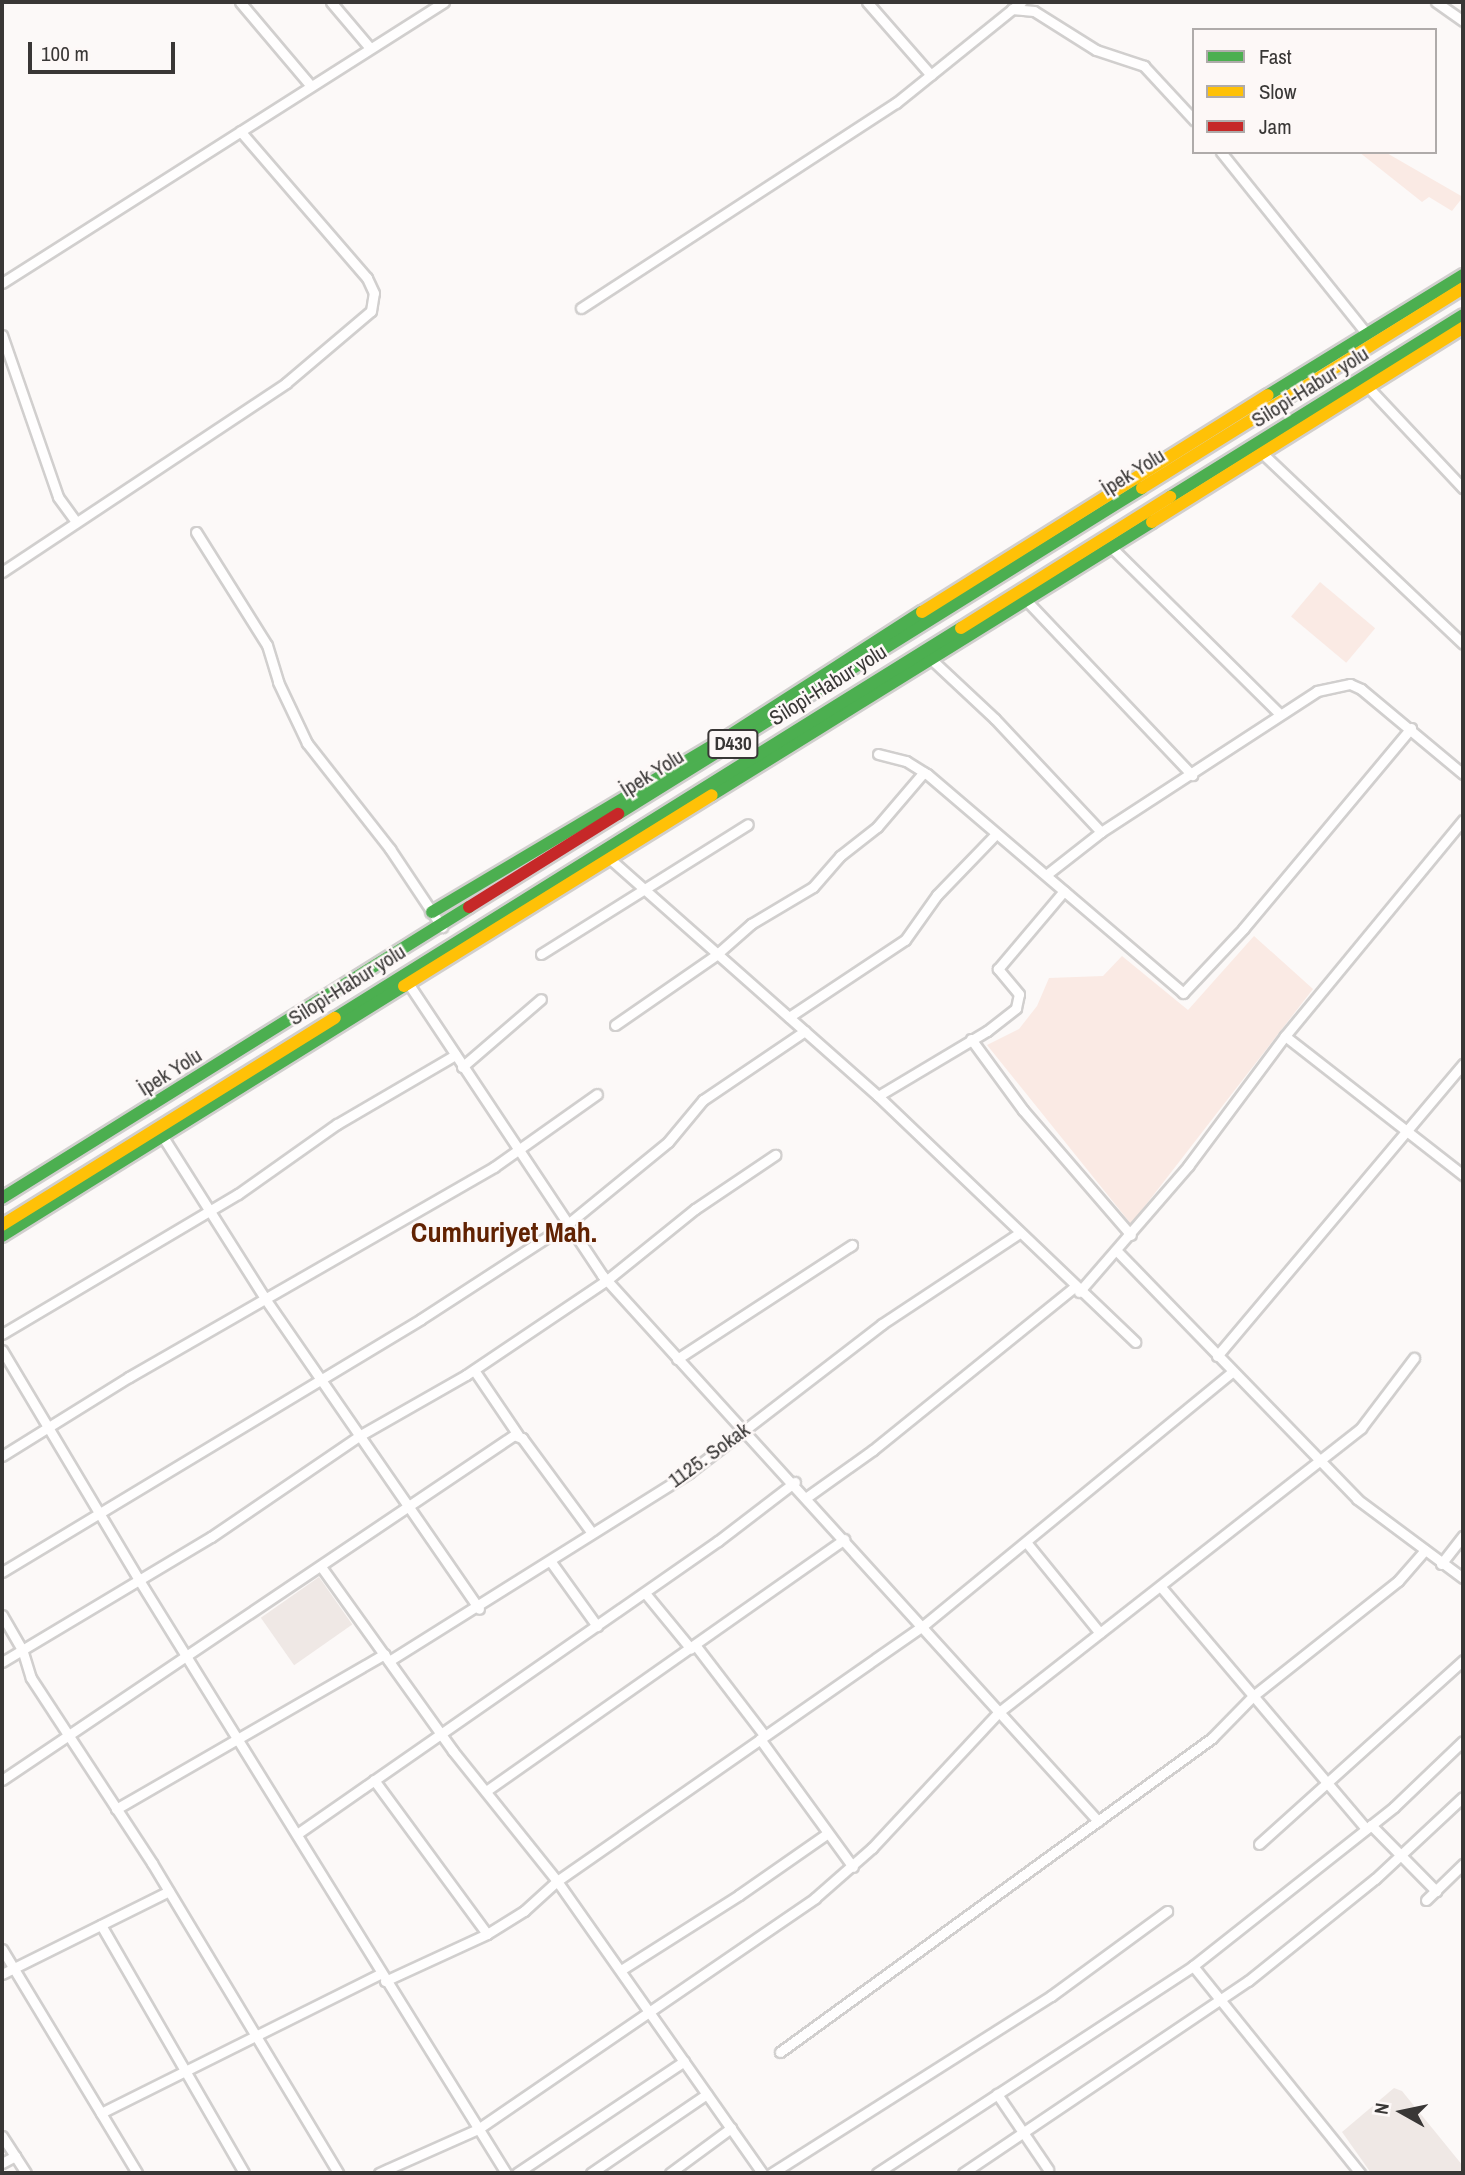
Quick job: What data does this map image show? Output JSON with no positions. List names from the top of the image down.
{
  "streets": {
    "main road": ["Silopi-Habur yolu", "İpek Yolu", "D430"],
    "street": ["1125. Sokak"]
  },
  "districts": ["Cumhuriyet Mah."],
  "legend": ["Fast", "Slow", "Jam"],
  "scale_bar": "100 m",
  "north": "left"
}
